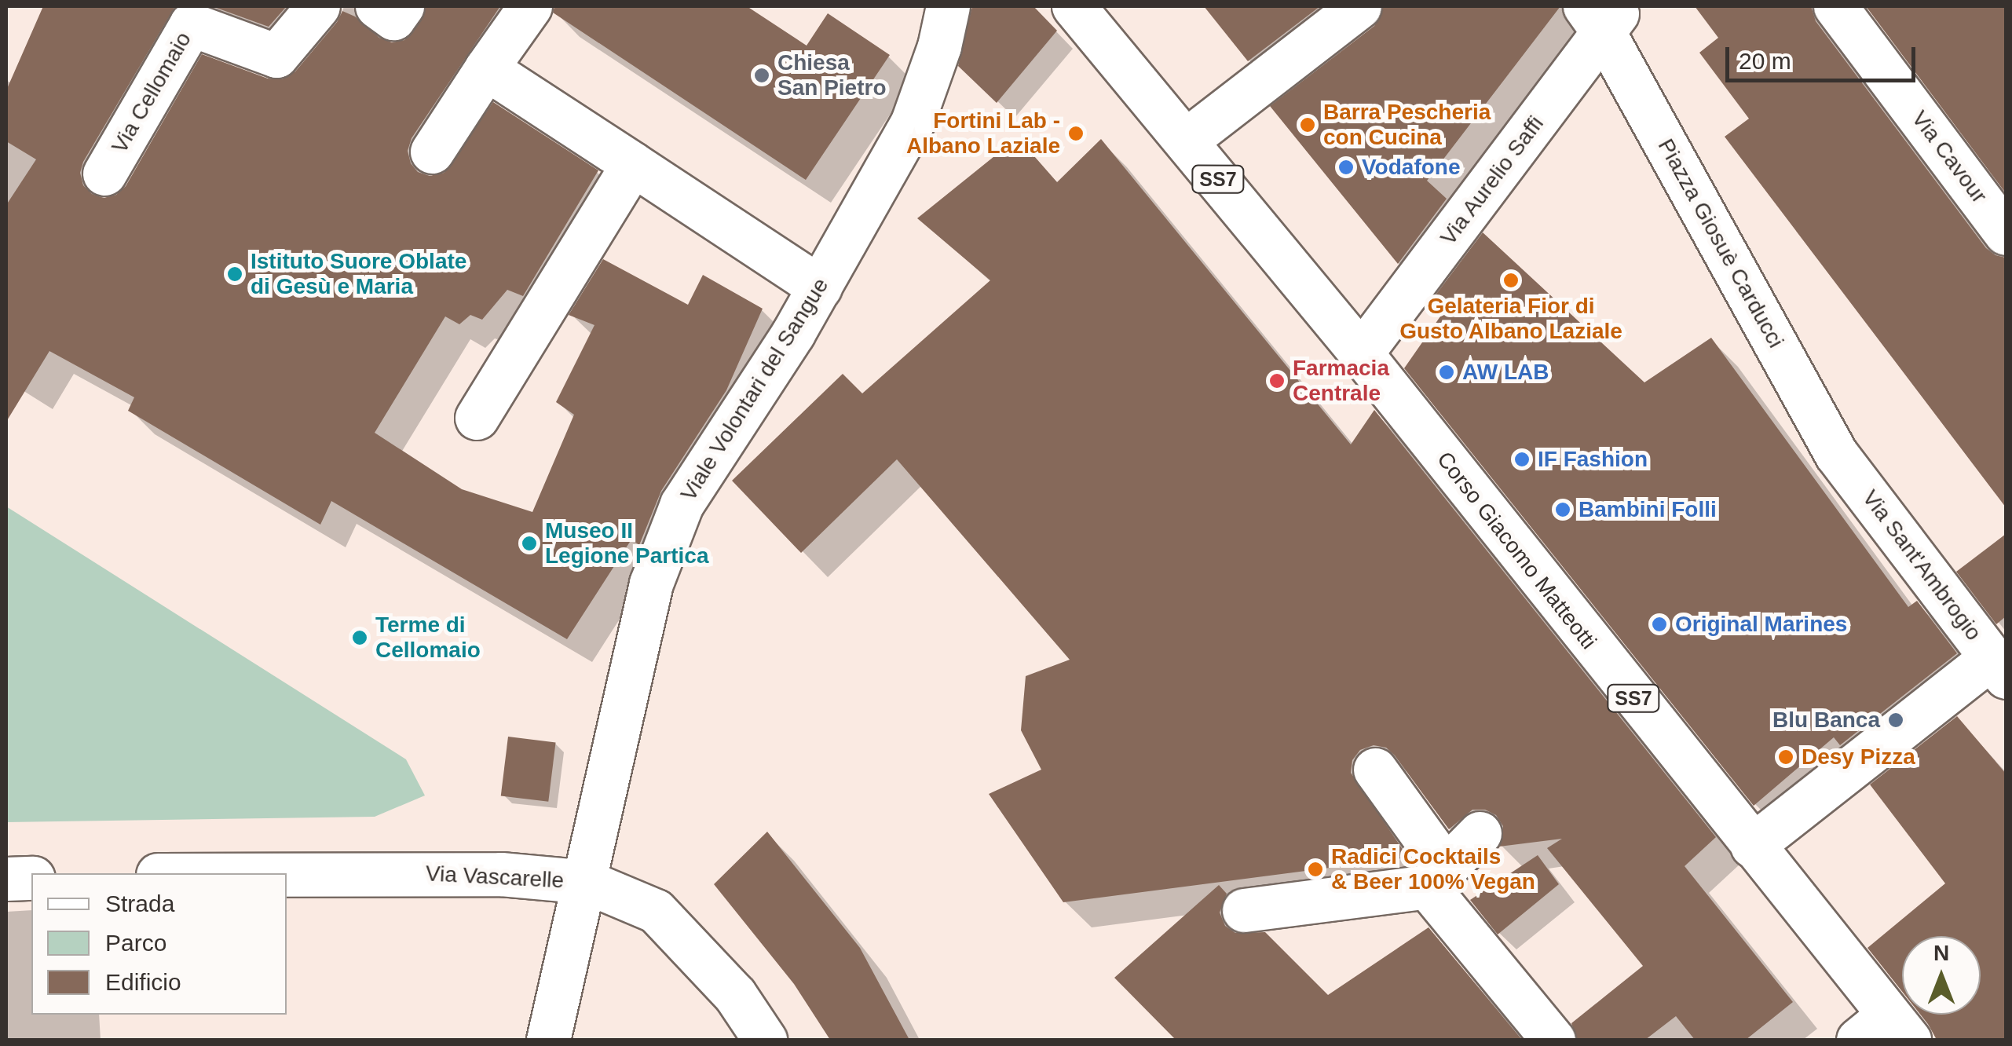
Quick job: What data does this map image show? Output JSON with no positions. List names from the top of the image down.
{
  "streets": {
    "street": [
      "Via Cellomaio",
      "Via Cavour",
      "SS7",
      "Via Aurelio Saffi",
      "Piazza Giosuè Carducci",
      "Viale Volontari del Sangue",
      "Corso Giacomo Matteotti",
      "Via Sant'Ambrogio",
      "Via Vascarelle"
    ]
  },
  "crossings": [
    ["SS7", "Via Aurelio Saffi"],
    ["SS7", "Corso Giacomo Matteotti"],
    ["Via Aurelio Saffi", "Piazza Giosuè Carducci"],
    ["Via Aurelio Saffi", "Corso Giacomo Matteotti"],
    ["Piazza Giosuè Carducci", "Via Sant'Ambrogio"],
    ["Viale Volontari del Sangue", "Via Vascarelle"]
  ],
  "places": [
    "Chiesa San Pietro",
    "Barra Pescheria con Cucina",
    "Fortini Lab - Albano Laziale",
    "Vodafone",
    "Istituto Suore Oblate di Gesù e Maria",
    "Gelateria Fior di Gusto Albano Laziale",
    "AW LAB",
    "Farmacia Centrale",
    "IF Fashion",
    "Bambini Folli",
    "Museo II Legione Partica",
    "Original Marines",
    "Terme di Cellomaio",
    "Blu Banca",
    "Desy Pizza",
    "Radici Cocktails & Beer 100% Vegan"
  ],
  "legend": ["Strada", "Parco", "Edificio"],
  "scale_bar": "20 m",
  "north": "top"
}
